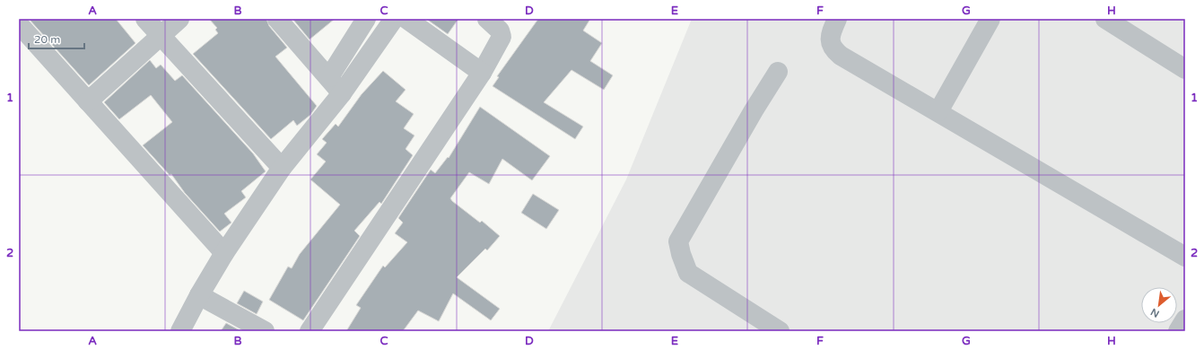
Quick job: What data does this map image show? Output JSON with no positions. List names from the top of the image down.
{
  "scale_bar": "20 m",
  "north": "bottom left",
  "grid": {
    "columns": [
      "A",
      "B",
      "C",
      "D",
      "E",
      "F",
      "G",
      "H"
    ],
    "rows": ["1", "2"]
  }
}
